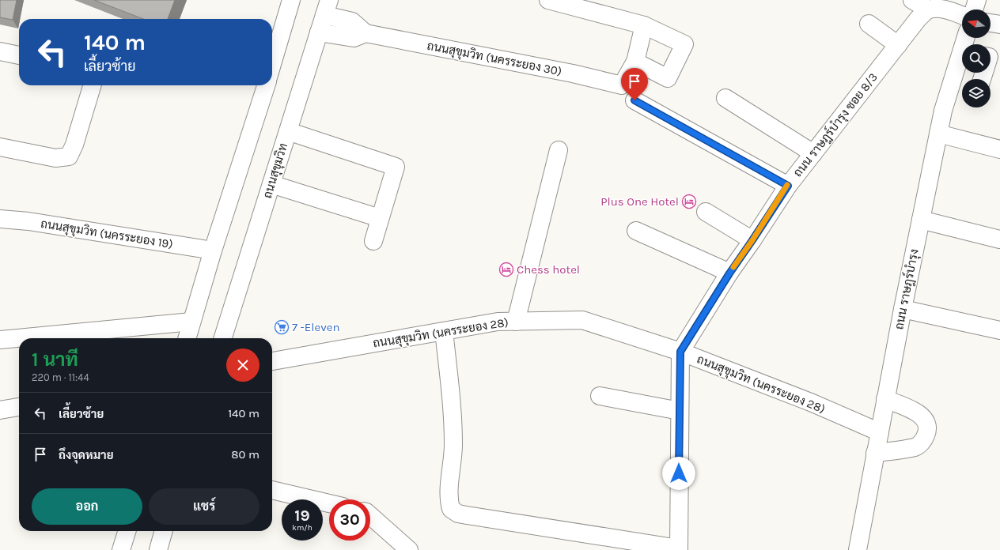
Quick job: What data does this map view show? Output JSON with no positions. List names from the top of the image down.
{
  "streets": {
    "street": [
      "ถนนสุขุมวิท (นครระยอง 30)",
      "ถนน ราษฎร์บำรุง ซอย 8/3",
      "ถนนสุขุมวิท",
      "ถนนสุขุมวิท (นครระยอง 19)",
      "ถนน ราษฎร์บำรุง",
      "ถนนสุขุมวิท (นครระยอง 28)"
    ]
  },
  "crossings": [
    ["ถนนสุขุมวิท (นครระยอง 30)", "ถนนสุขุมวิท"],
    ["ถนน ราษฎร์บำรุง ซอย 8/3", "ถนนสุขุมวิท (นครระยอง 28)"],
    ["ถนน ราษฎร์บำรุง", "ถนนสุขุมวิท (นครระยอง 28)"]
  ],
  "places": {
    "hotel": ["Plus One Hotel", "Chess hotel"],
    "supermarket": ["7 -Eleven"]
  },
  "north": "left",
  "page": {
    "turn": ["140 m", "เลี้ยวซ้าย"],
    "heading": ["1 นาที", "220 m · 11:44"],
    "list": [
      {
        "name": "เลี้ยวซ้าย",
        "value": "140 m"
      },
      {
        "name": "ถึงจุดหมาย",
        "value": "80 m"
      }
    ],
    "buttons": ["ออก", "แชร์"],
    "speed": "19 km/h",
    "limit": "30"
  }
}
